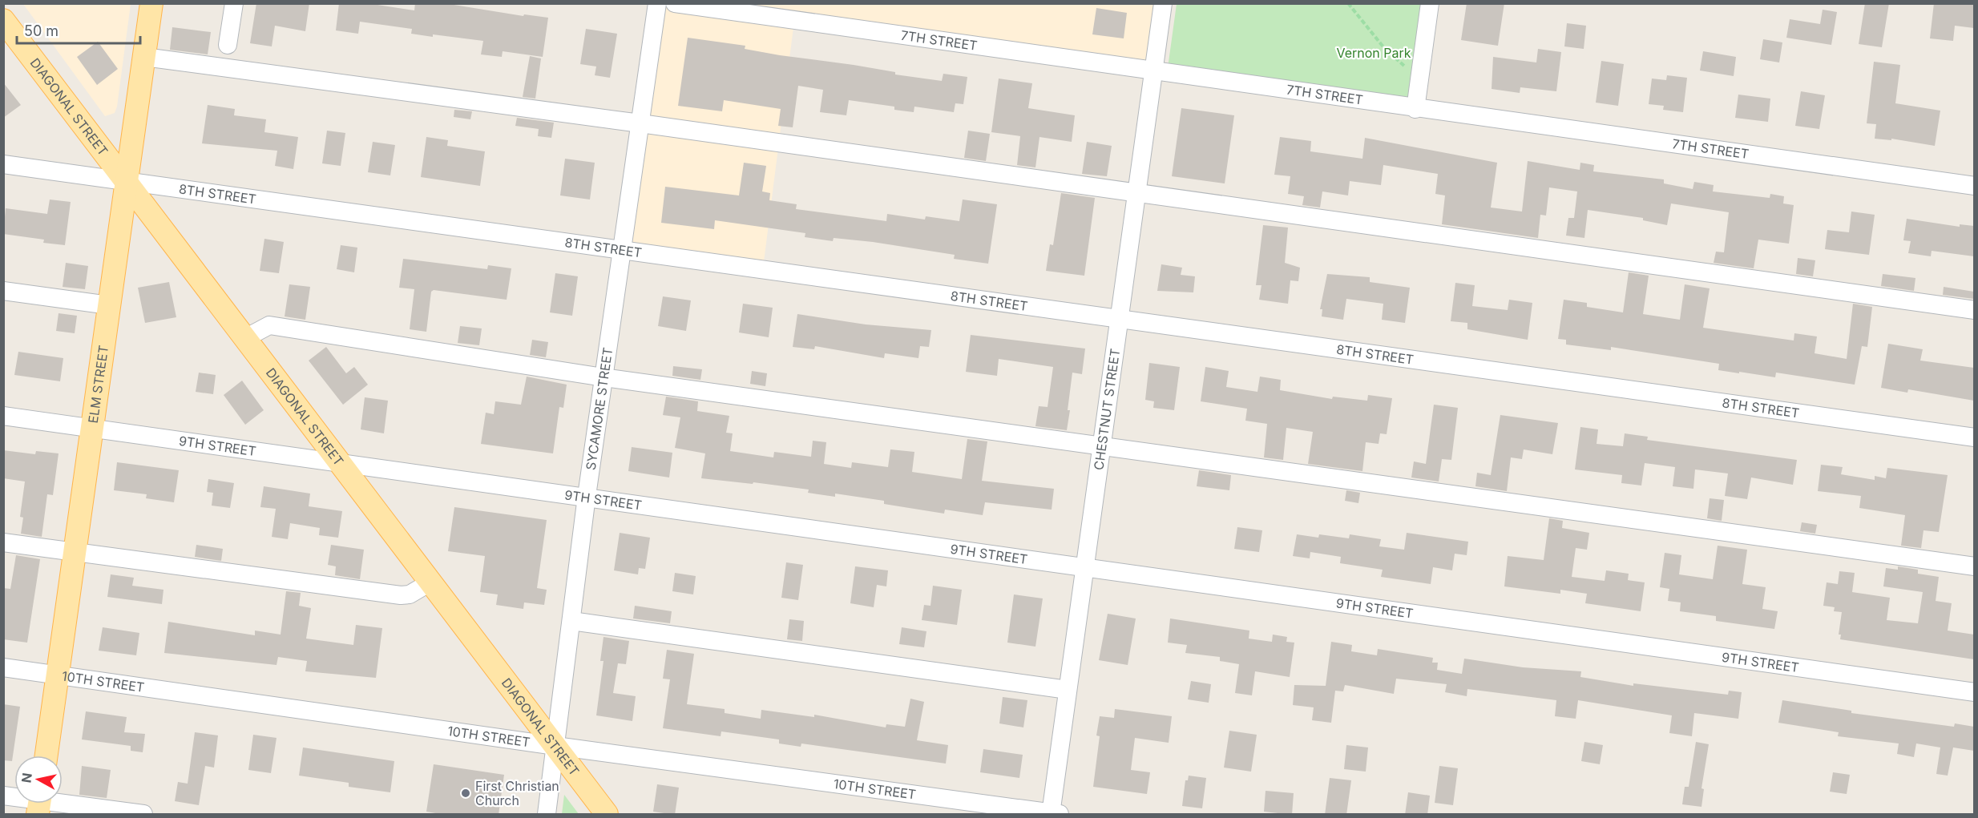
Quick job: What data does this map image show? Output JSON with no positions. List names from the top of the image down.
{
  "streets": {
    "main road": ["DIAGONAL STREET", "ELM STREET"],
    "street": [
      "7TH STREET",
      "8TH STREET",
      "SYCAMORE STREET",
      "CHESTNUT STREET",
      "9TH STREET",
      "10TH STREET"
    ]
  },
  "crossings": [
    ["7TH STREET", "CHESTNUT STREET"],
    ["DIAGONAL STREET", "8TH STREET"],
    ["DIAGONAL STREET", "ELM STREET"],
    ["DIAGONAL STREET", "SYCAMORE STREET"],
    ["DIAGONAL STREET", "9TH STREET"],
    ["DIAGONAL STREET", "10TH STREET"],
    ["8TH STREET", "ELM STREET"],
    ["8TH STREET", "SYCAMORE STREET"],
    ["8TH STREET", "CHESTNUT STREET"],
    ["ELM STREET", "9TH STREET"],
    ["ELM STREET", "10TH STREET"],
    ["SYCAMORE STREET", "9TH STREET"],
    ["SYCAMORE STREET", "10TH STREET"],
    ["CHESTNUT STREET", "9TH STREET"],
    ["CHESTNUT STREET", "10TH STREET"]
  ],
  "parks": ["Vernon Park"],
  "places": ["First Christian Church"],
  "scale_bar": "50 m",
  "north": "left"
}
